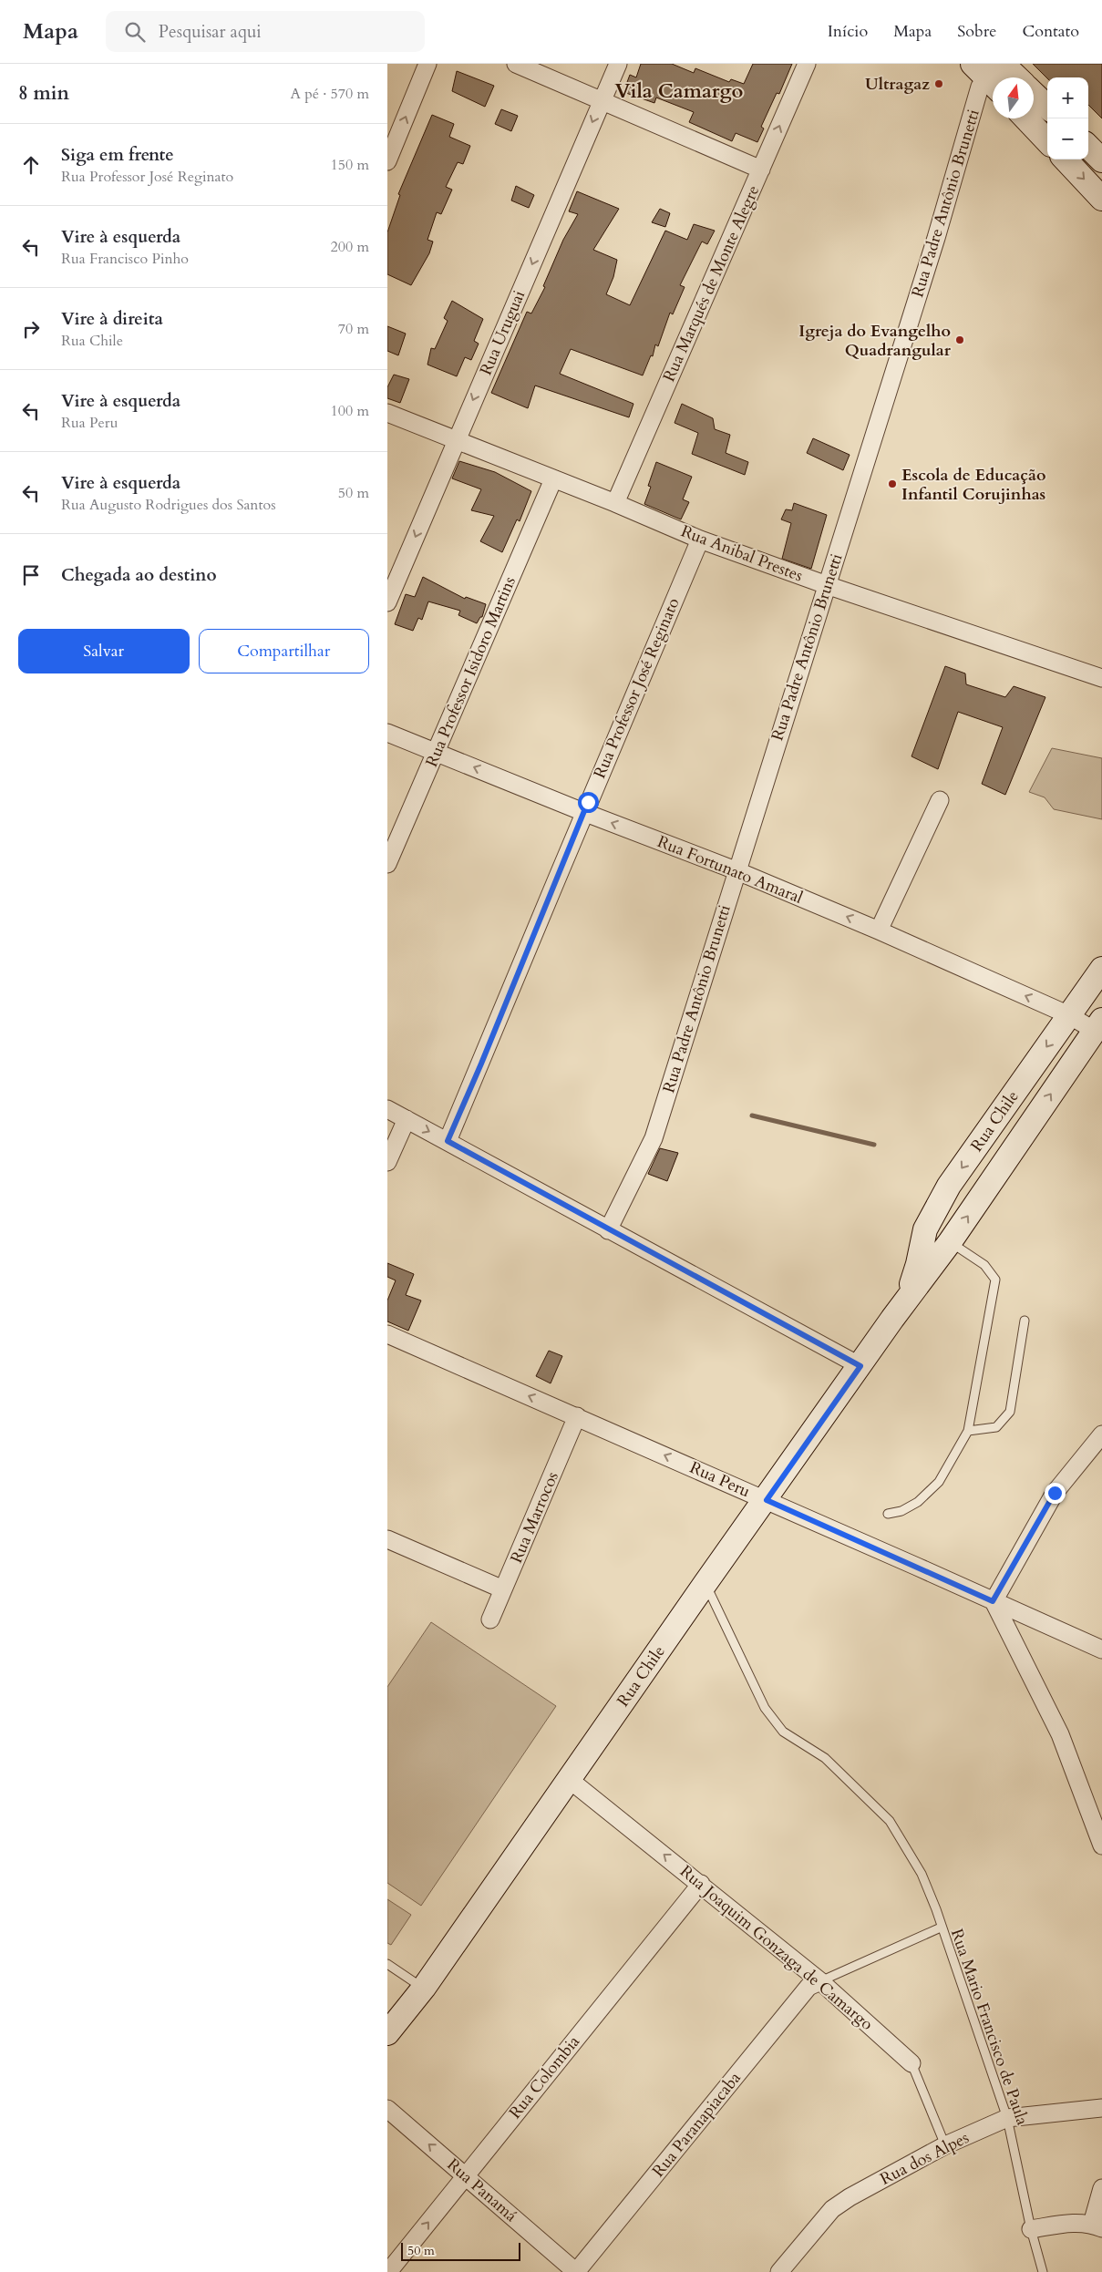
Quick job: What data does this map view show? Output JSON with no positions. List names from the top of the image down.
{
  "streets": {
    "main road": ["Rua Chile"],
    "street": [
      "Rua Padre Antônio Brunetti",
      "Rua Marqués de Monte Alegre",
      "Rua Uruguai",
      "Rua Anibal Prestes",
      "Rua Professor Isidoro Martins",
      "Rua Professor José Reginato",
      "Rua Fortunato Amaral",
      "Rua Peru",
      "Rua Marrocos",
      "Rua Joaquim Gonzaga de Camargo",
      "Rua Colombia",
      "Rua Paranapiacaba",
      "Rua dos Alpes",
      "Rua Panamá"
    ],
    "lane": ["Rua Mario Francisco de Paula"]
  },
  "crossings": [
    ["Rua Padre Antônio Brunetti", "Rua Anibal Prestes"],
    ["Rua Padre Antônio Brunetti", "Rua Fortunato Amaral"],
    ["Rua Marqués de Monte Alegre", "Rua Anibal Prestes"],
    ["Rua Uruguai", "Rua Anibal Prestes"],
    ["Rua Anibal Prestes", "Rua Professor Isidoro Martins"],
    ["Rua Anibal Prestes", "Rua Professor José Reginato"],
    ["Rua Professor Isidoro Martins", "Rua Fortunato Amaral"],
    ["Rua Professor José Reginato", "Rua Fortunato Amaral"],
    ["Rua Fortunato Amaral", "Rua Chile"],
    ["Rua Chile", "Rua Peru"],
    ["Rua Chile", "Rua Joaquim Gonzaga de Camargo"],
    ["Rua Chile", "Rua Mario Francisco de Paula"],
    ["Rua Peru", "Rua Marrocos"],
    ["Rua Joaquim Gonzaga de Camargo", "Rua Colombia"],
    ["Rua Joaquim Gonzaga de Camargo", "Rua Paranapiacaba"],
    ["Rua Joaquim Gonzaga de Camargo", "Rua dos Alpes"],
    ["Rua Mario Francisco de Paula", "Rua dos Alpes"],
    ["Rua Colombia", "Rua Panamá"],
    ["Rua Paranapiacaba", "Rua Panamá"]
  ],
  "one_way": [
    "Rua Uruguai",
    "Rua Fortunato Amaral",
    "Rua Peru",
    "Rua Panamá"
  ],
  "districts": ["Vila Camargo"],
  "places": ["Ultragaz", "Igreja do Evangelho Quadrangular", "Escola de Educação Infantil Corujinhas"],
  "scale_bar": "50 m",
  "north": "top",
  "page": {
    "header": "Mapa",
    "search": "Pesquisar aqui",
    "nav": [
      "Início",
      "Mapa",
      "Sobre",
      "Contato"
    ],
    "heading": ["8 min", "A pé · 570 m"],
    "map_buttons": ["+", "−"],
    "list": [
      ["Siga em frente", "Rua Professor José Reginato", "150 m"],
      ["Vire à esquerda", "Rua Francisco Pinho", "200 m"],
      ["Vire à direita", "Rua Chile", "70 m"],
      ["Vire à esquerda", "Rua Peru", "100 m"],
      ["Vire à esquerda", "Rua Augusto Rodrigues dos Santos", "50 m"],
      "Chegada ao destino"
    ],
    "buttons": ["Salvar", "Compartilhar"],
    "scale": "50 m"
  }
}
